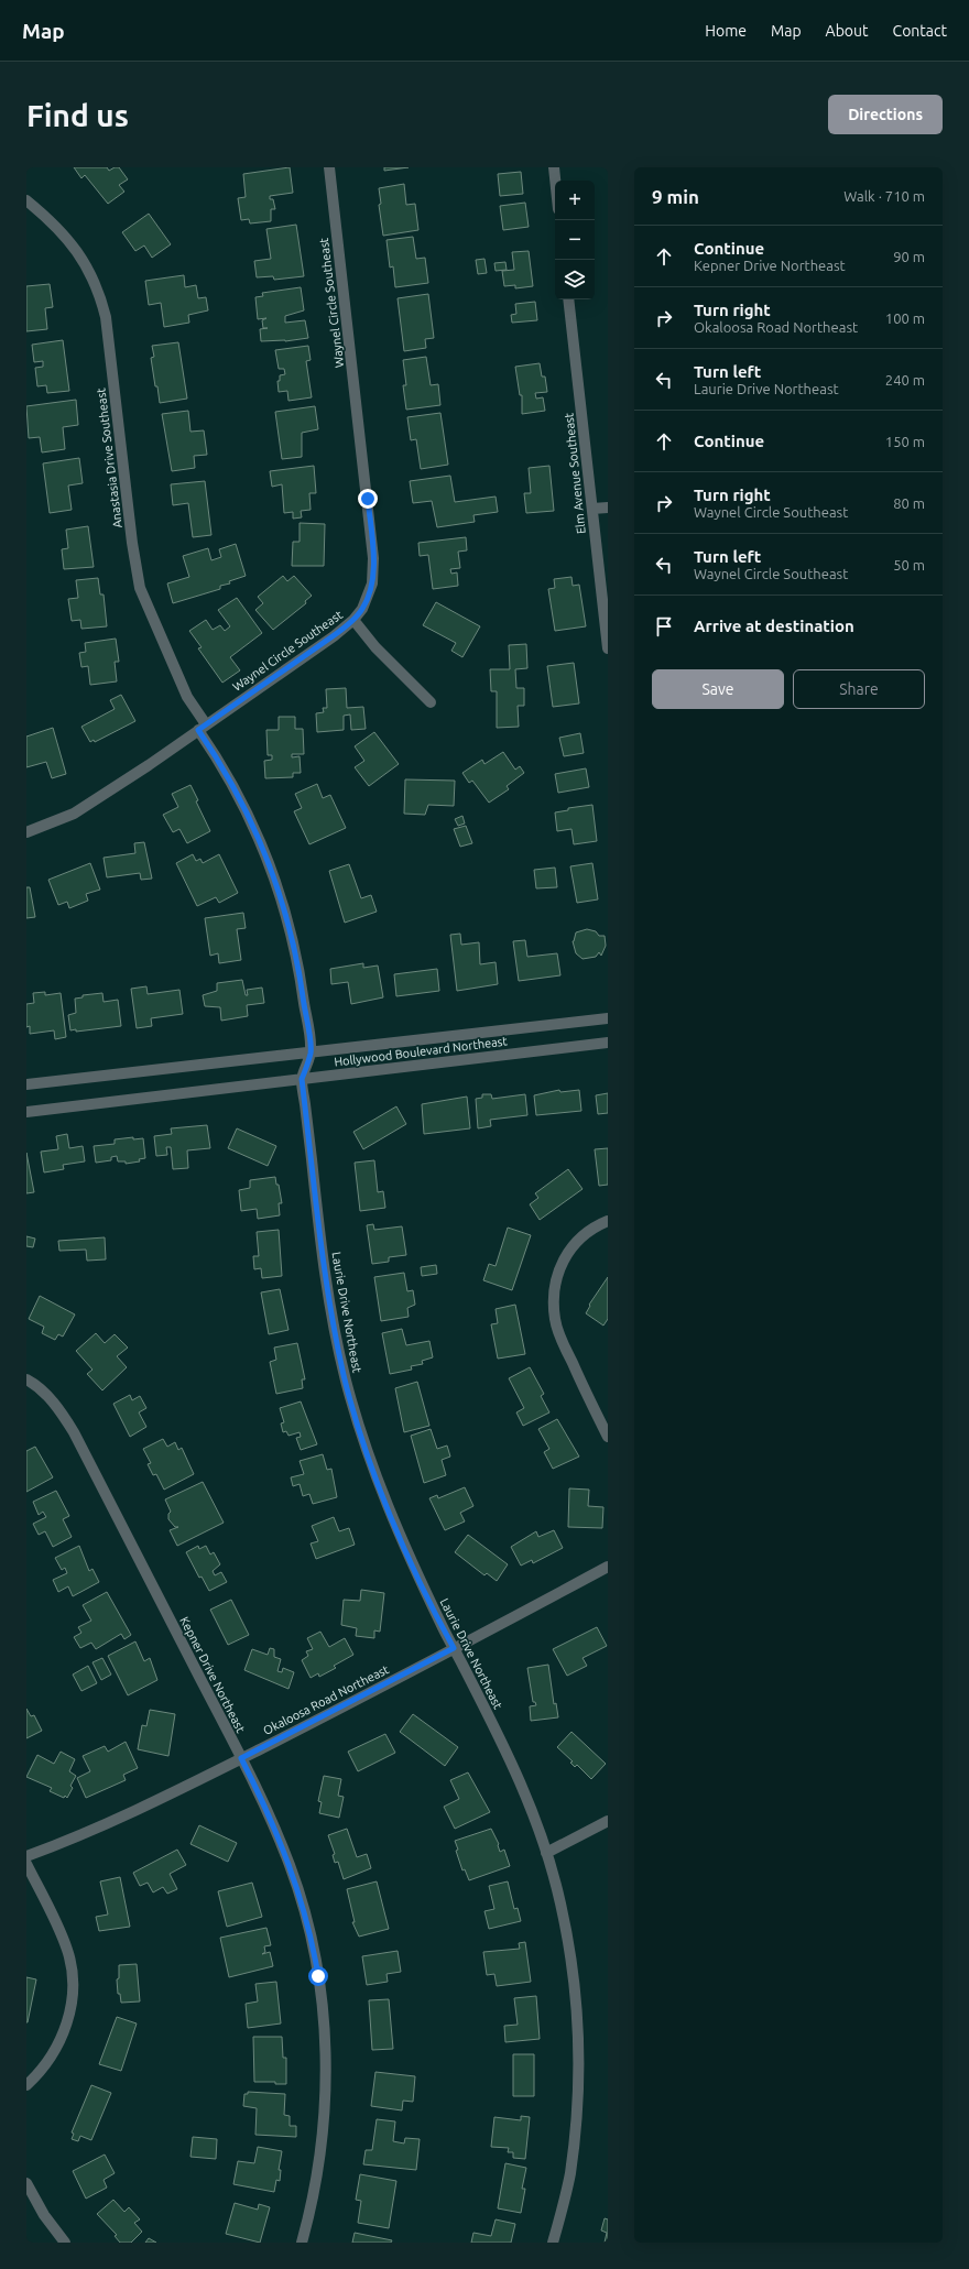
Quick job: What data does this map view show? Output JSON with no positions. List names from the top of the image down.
{
  "streets": {
    "street": [
      "Waynel Circle Southeast",
      "Anastasia Drive Southeast",
      "Elm Avenue Southeast",
      "Hollywood Boulevard Northeast",
      "Laurie Drive Northeast",
      "Kepner Drive Northeast",
      "Okaloosa Road Northeast"
    ]
  },
  "crossings": [
    ["Waynel Circle Southeast", "Anastasia Drive Southeast"],
    ["Anastasia Drive Southeast", "Hollywood Boulevard Northeast"],
    ["Anastasia Drive Southeast", "Laurie Drive Northeast"],
    ["Hollywood Boulevard Northeast", "Laurie Drive Northeast"],
    ["Laurie Drive Northeast", "Okaloosa Road Northeast"],
    ["Kepner Drive Northeast", "Okaloosa Road Northeast"]
  ],
  "page": {
    "header": "Map",
    "nav": [
      "Home",
      "Map",
      "About",
      "Contact"
    ],
    "buttons": [
      "Directions",
      ["Save", "Share"]
    ],
    "title": "Find us",
    "heading": ["9 min", "Walk · 710 m"],
    "map_buttons": ["+", "−"],
    "list": [
      ["Continue", "Kepner Drive Northeast", "90 m"],
      ["Turn right", "Okaloosa Road Northeast", "100 m"],
      ["Turn left", "Laurie Drive Northeast", "240 m"],
      ["Continue", "150 m"],
      ["Turn right", "Waynel Circle Southeast", "80 m"],
      ["Turn left", "Waynel Circle Southeast", "50 m"],
      "Arrive at destination"
    ]
  }
}
